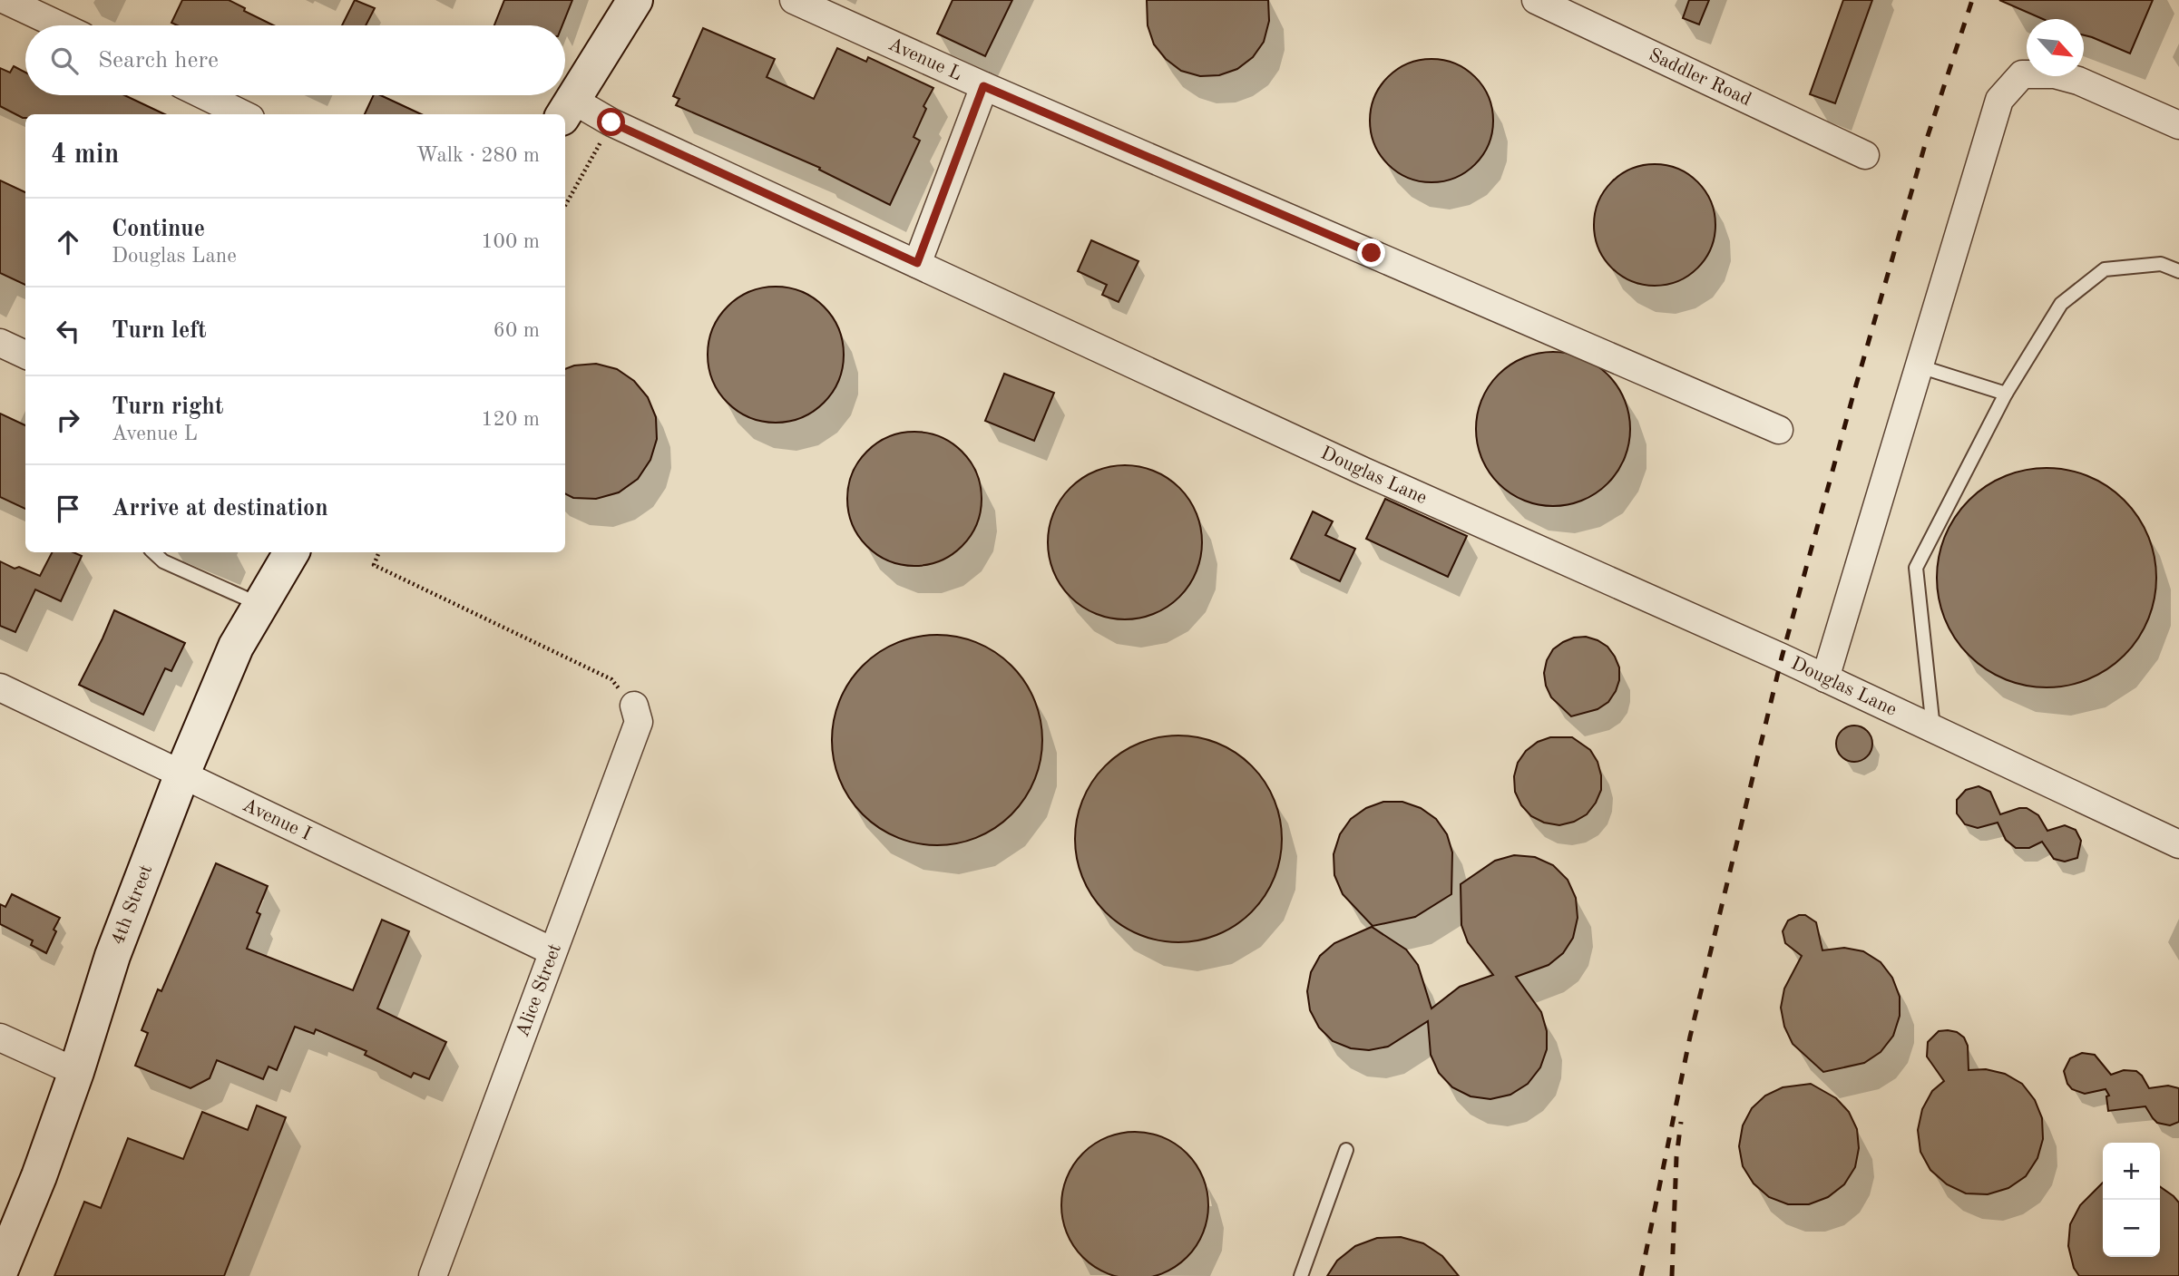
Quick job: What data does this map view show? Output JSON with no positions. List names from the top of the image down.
{
  "streets": {
    "main road": ["4th Street"],
    "street": [
      "Avenue L",
      "Saddler Road",
      "Douglas Lane",
      "Avenue I",
      "Alice Street"
    ]
  },
  "crossings": [
    ["Avenue I", "4th Street"],
    ["Avenue I", "Alice Street"]
  ],
  "north": "bottom right",
  "page": {
    "search": "Search here",
    "heading": ["4 min", "Walk · 280 m"],
    "list": [
      ["Continue", "Douglas Lane", "100 m"],
      ["Turn left", "60 m"],
      ["Turn right", "Avenue L", "120 m"],
      "Arrive at destination"
    ],
    "map_buttons": ["+", "−"]
  }
}
